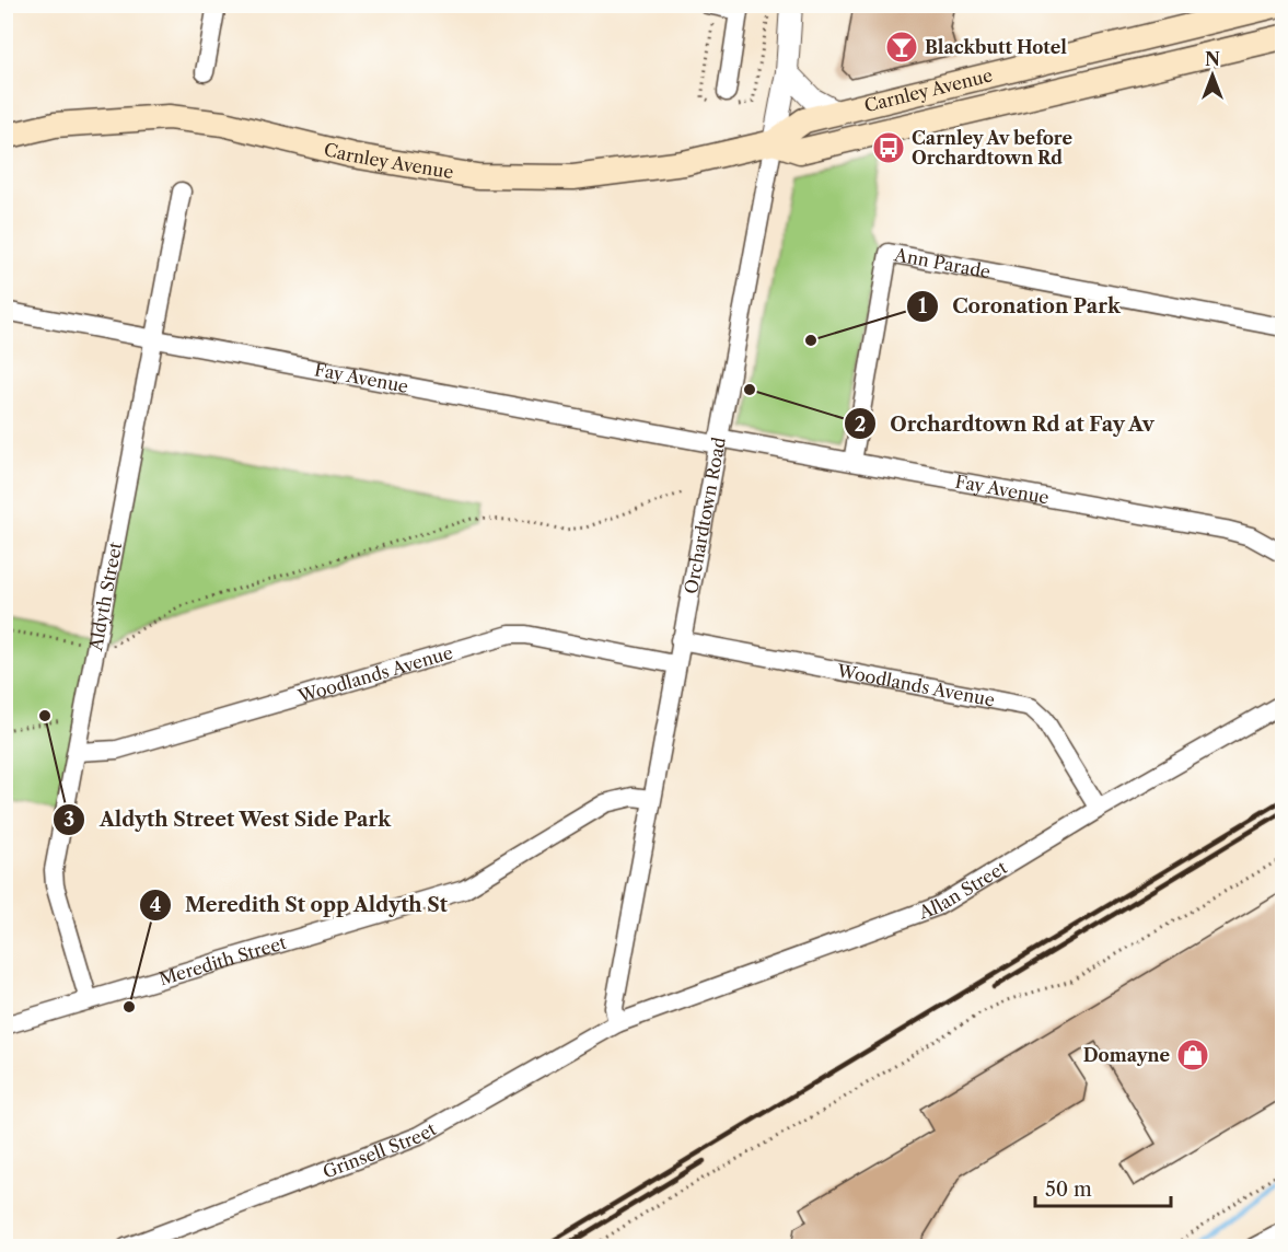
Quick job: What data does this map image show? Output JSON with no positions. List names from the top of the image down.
{
  "streets": {
    "main road": ["Carnley Avenue"],
    "street": [
      "Ann Parade",
      "Fay Avenue",
      "Orchardtown Road",
      "Aldyth Street",
      "Woodlands Avenue",
      "Allan Street",
      "Meredith Street",
      "Grinsell Street"
    ]
  },
  "crossings": [
    ["Carnley Avenue", "Orchardtown Road"],
    ["Ann Parade", "Fay Avenue"],
    ["Fay Avenue", "Orchardtown Road"],
    ["Fay Avenue", "Aldyth Street"],
    ["Orchardtown Road", "Woodlands Avenue"],
    ["Orchardtown Road", "Allan Street"],
    ["Orchardtown Road", "Meredith Street"],
    ["Orchardtown Road", "Grinsell Street"],
    ["Aldyth Street", "Woodlands Avenue"],
    ["Aldyth Street", "Meredith Street"],
    ["Woodlands Avenue", "Allan Street"],
    ["Allan Street", "Grinsell Street"]
  ],
  "places": {
    "bar": ["Blackbutt Hotel"],
    "bus stop": ["Carnley Av before Orchardtown Rd"],
    "other": [
      "Coronation Park",
      "Orchardtown Rd at Fay Av",
      "Aldyth Street West Side Park",
      "Meredith St opp Aldyth St"
    ],
    "shop": ["Domayne"]
  },
  "scale_bar": "50 m",
  "north": "top"
}
